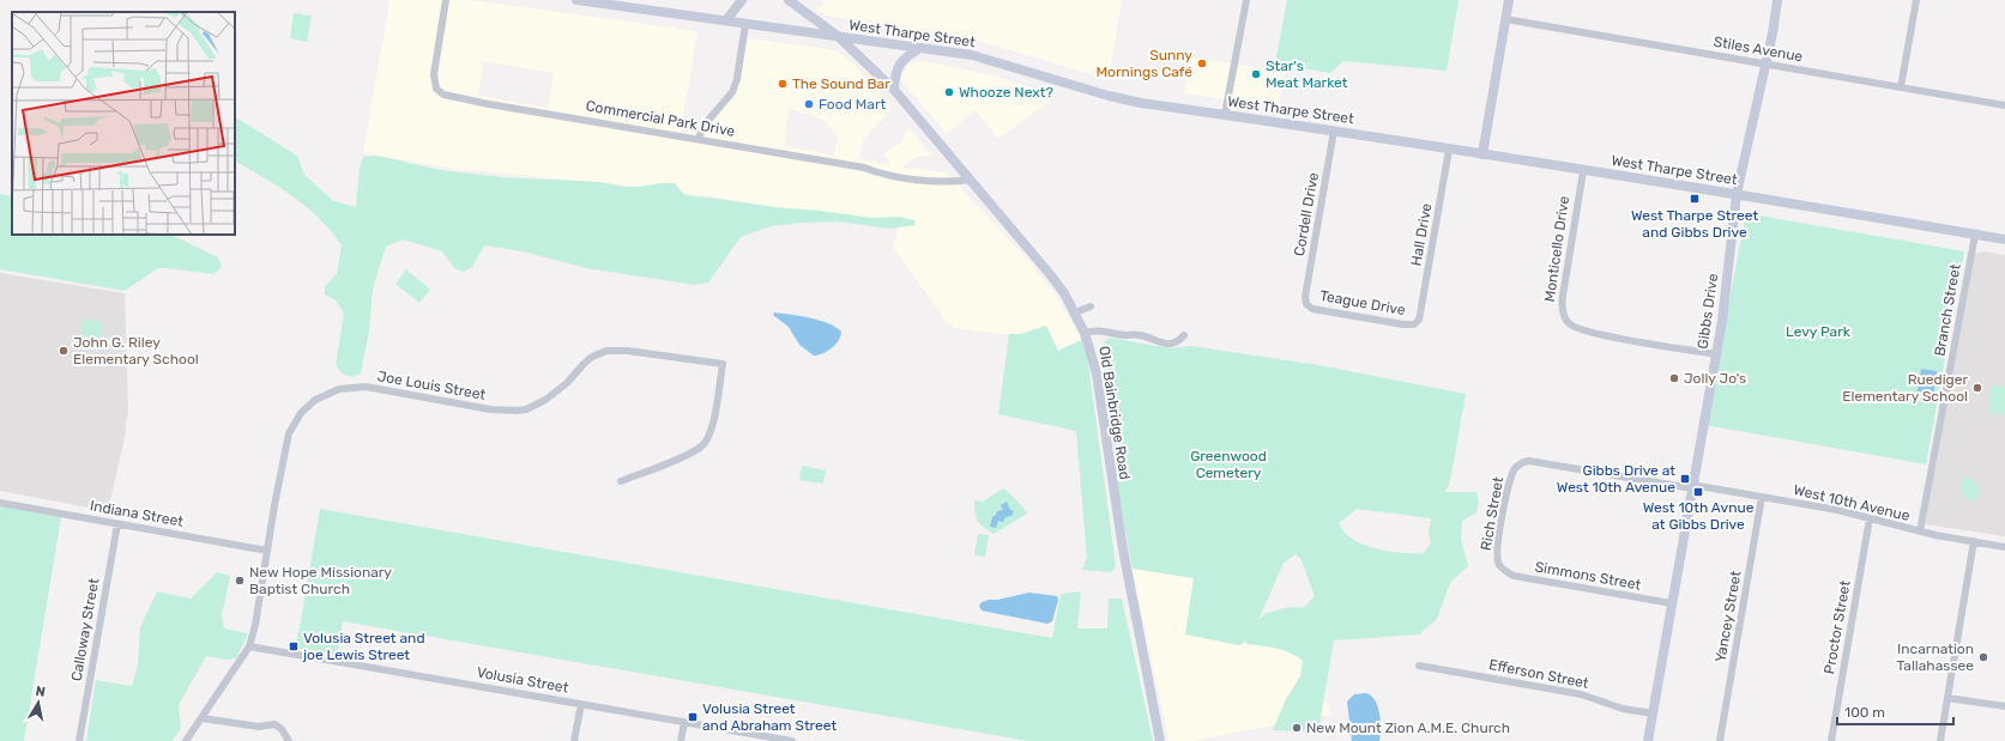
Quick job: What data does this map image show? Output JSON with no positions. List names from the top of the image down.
{
  "streets": {
    "main road": ["West Tharpe Street", "Gibbs Drive", "Old Bainbridge Road"],
    "street": [
      "Stiles Avenue",
      "Commercial Park Drive",
      "Cordell Drive",
      "Hall Drive",
      "Monticello Drive",
      "Teague Drive",
      "Branch Street",
      "Joe Louis Street",
      "West 10th Avenue",
      "Indiana Street",
      "Rich Street",
      "Simmons Street",
      "Yancey Street",
      "Proctor Street",
      "Calloway Street",
      "Efferson Street",
      "Volusia Street"
    ]
  },
  "crossings": [
    ["West Tharpe Street", "Cordell Drive"],
    ["West Tharpe Street", "Hall Drive"],
    ["West Tharpe Street", "Monticello Drive"],
    ["West Tharpe Street", "Branch Street"],
    ["West Tharpe Street", "Gibbs Drive"],
    ["West Tharpe Street", "Old Bainbridge Road"],
    ["Stiles Avenue", "Gibbs Drive"],
    ["Commercial Park Drive", "Old Bainbridge Road"],
    ["Cordell Drive", "Teague Drive"],
    ["Hall Drive", "Teague Drive"],
    ["Monticello Drive", "Gibbs Drive"],
    ["Branch Street", "West 10th Avenue"],
    ["Gibbs Drive", "West 10th Avenue"],
    ["Gibbs Drive", "Simmons Street"],
    ["Gibbs Drive", "Efferson Street"],
    ["Joe Louis Street", "Indiana Street"],
    ["Joe Louis Street", "Volusia Street"],
    ["West 10th Avenue", "Rich Street"],
    ["West 10th Avenue", "Yancey Street"],
    ["West 10th Avenue", "Proctor Street"],
    ["Indiana Street", "Calloway Street"],
    ["Rich Street", "Simmons Street"]
  ],
  "parks": ["Levy Park", "Greenwood Cemetery"],
  "places": {
    "other": [
      "Sunny Mornings Café",
      "Star's Meat Market",
      "The Sound Bar",
      "Whooze Next?",
      "Food Mart",
      "John G. Riley Elementary School",
      "Jolly Jo's",
      "Ruediger Elementary School",
      "New Hope Missionary Baptist Church",
      "Incarnation Tallahassee",
      "New Mount Zion A.M.E. Church"
    ],
    "transit": [
      "West Tharpe Street and Gibbs Drive",
      "Gibbs Drive at West 10th Avenue",
      "West 10th Avnue at Gibbs Drive",
      "Volusia Street and joe Lewis Street",
      "Volusia Street and Abraham Street"
    ]
  },
  "scale_bar": "100 m",
  "north": "top"
}
